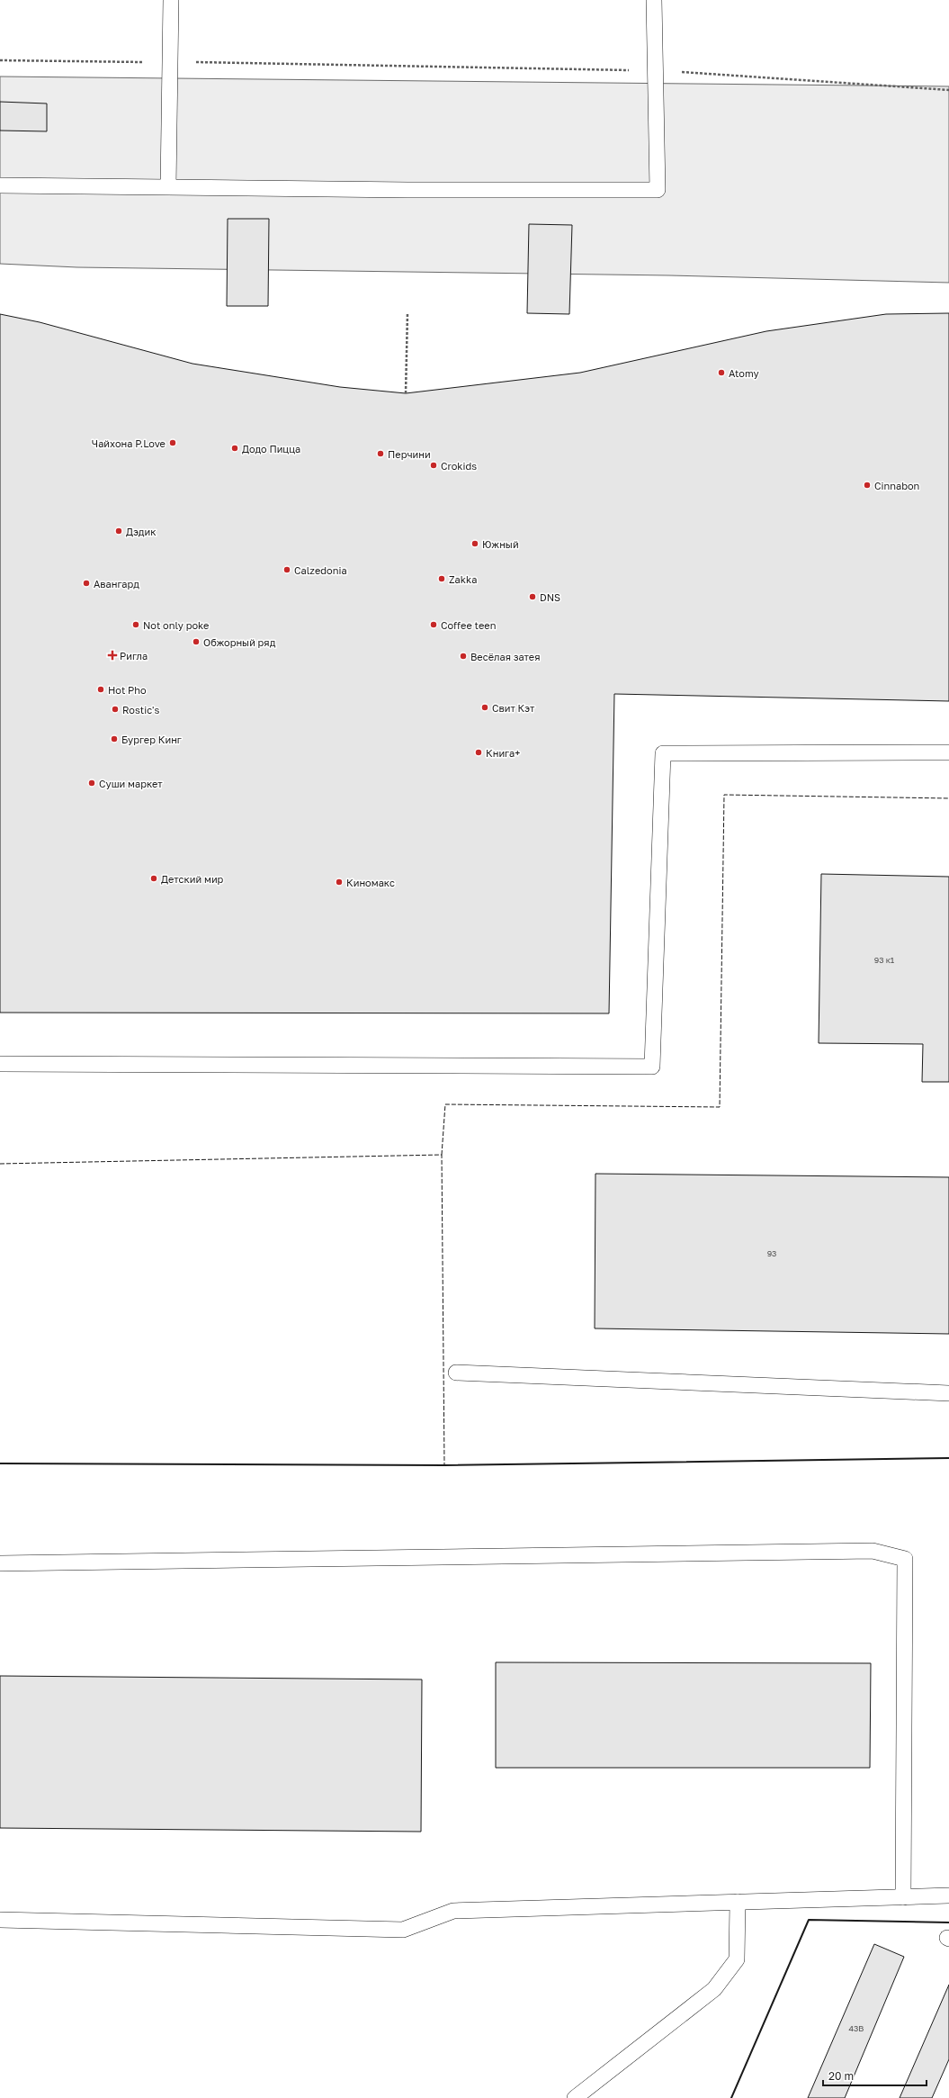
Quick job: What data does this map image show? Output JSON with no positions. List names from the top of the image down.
{
  "places": {
    "other": [
      "Atomy",
      "Чайхона P.Love",
      "Додо Пицца",
      "Перчини",
      "Crokids",
      "Cinnabon",
      "Дэдик",
      "Южный",
      "Calzedonia",
      "Zakka",
      "Авангард",
      "DNS",
      "Not only poke",
      "Coffee teen",
      "Обжорный ряд",
      "Весёлая затея",
      "Hot Pho",
      "Свит Кэт",
      "Rostic's",
      "Бургер Кинг",
      "Книга+",
      "Суши маркет",
      "Детский мир",
      "Киномакс"
    ],
    "health": ["Ригла"]
  },
  "house_numbers": ["93 к1", "93", "43В"],
  "scale_bar": "20 m"
}
